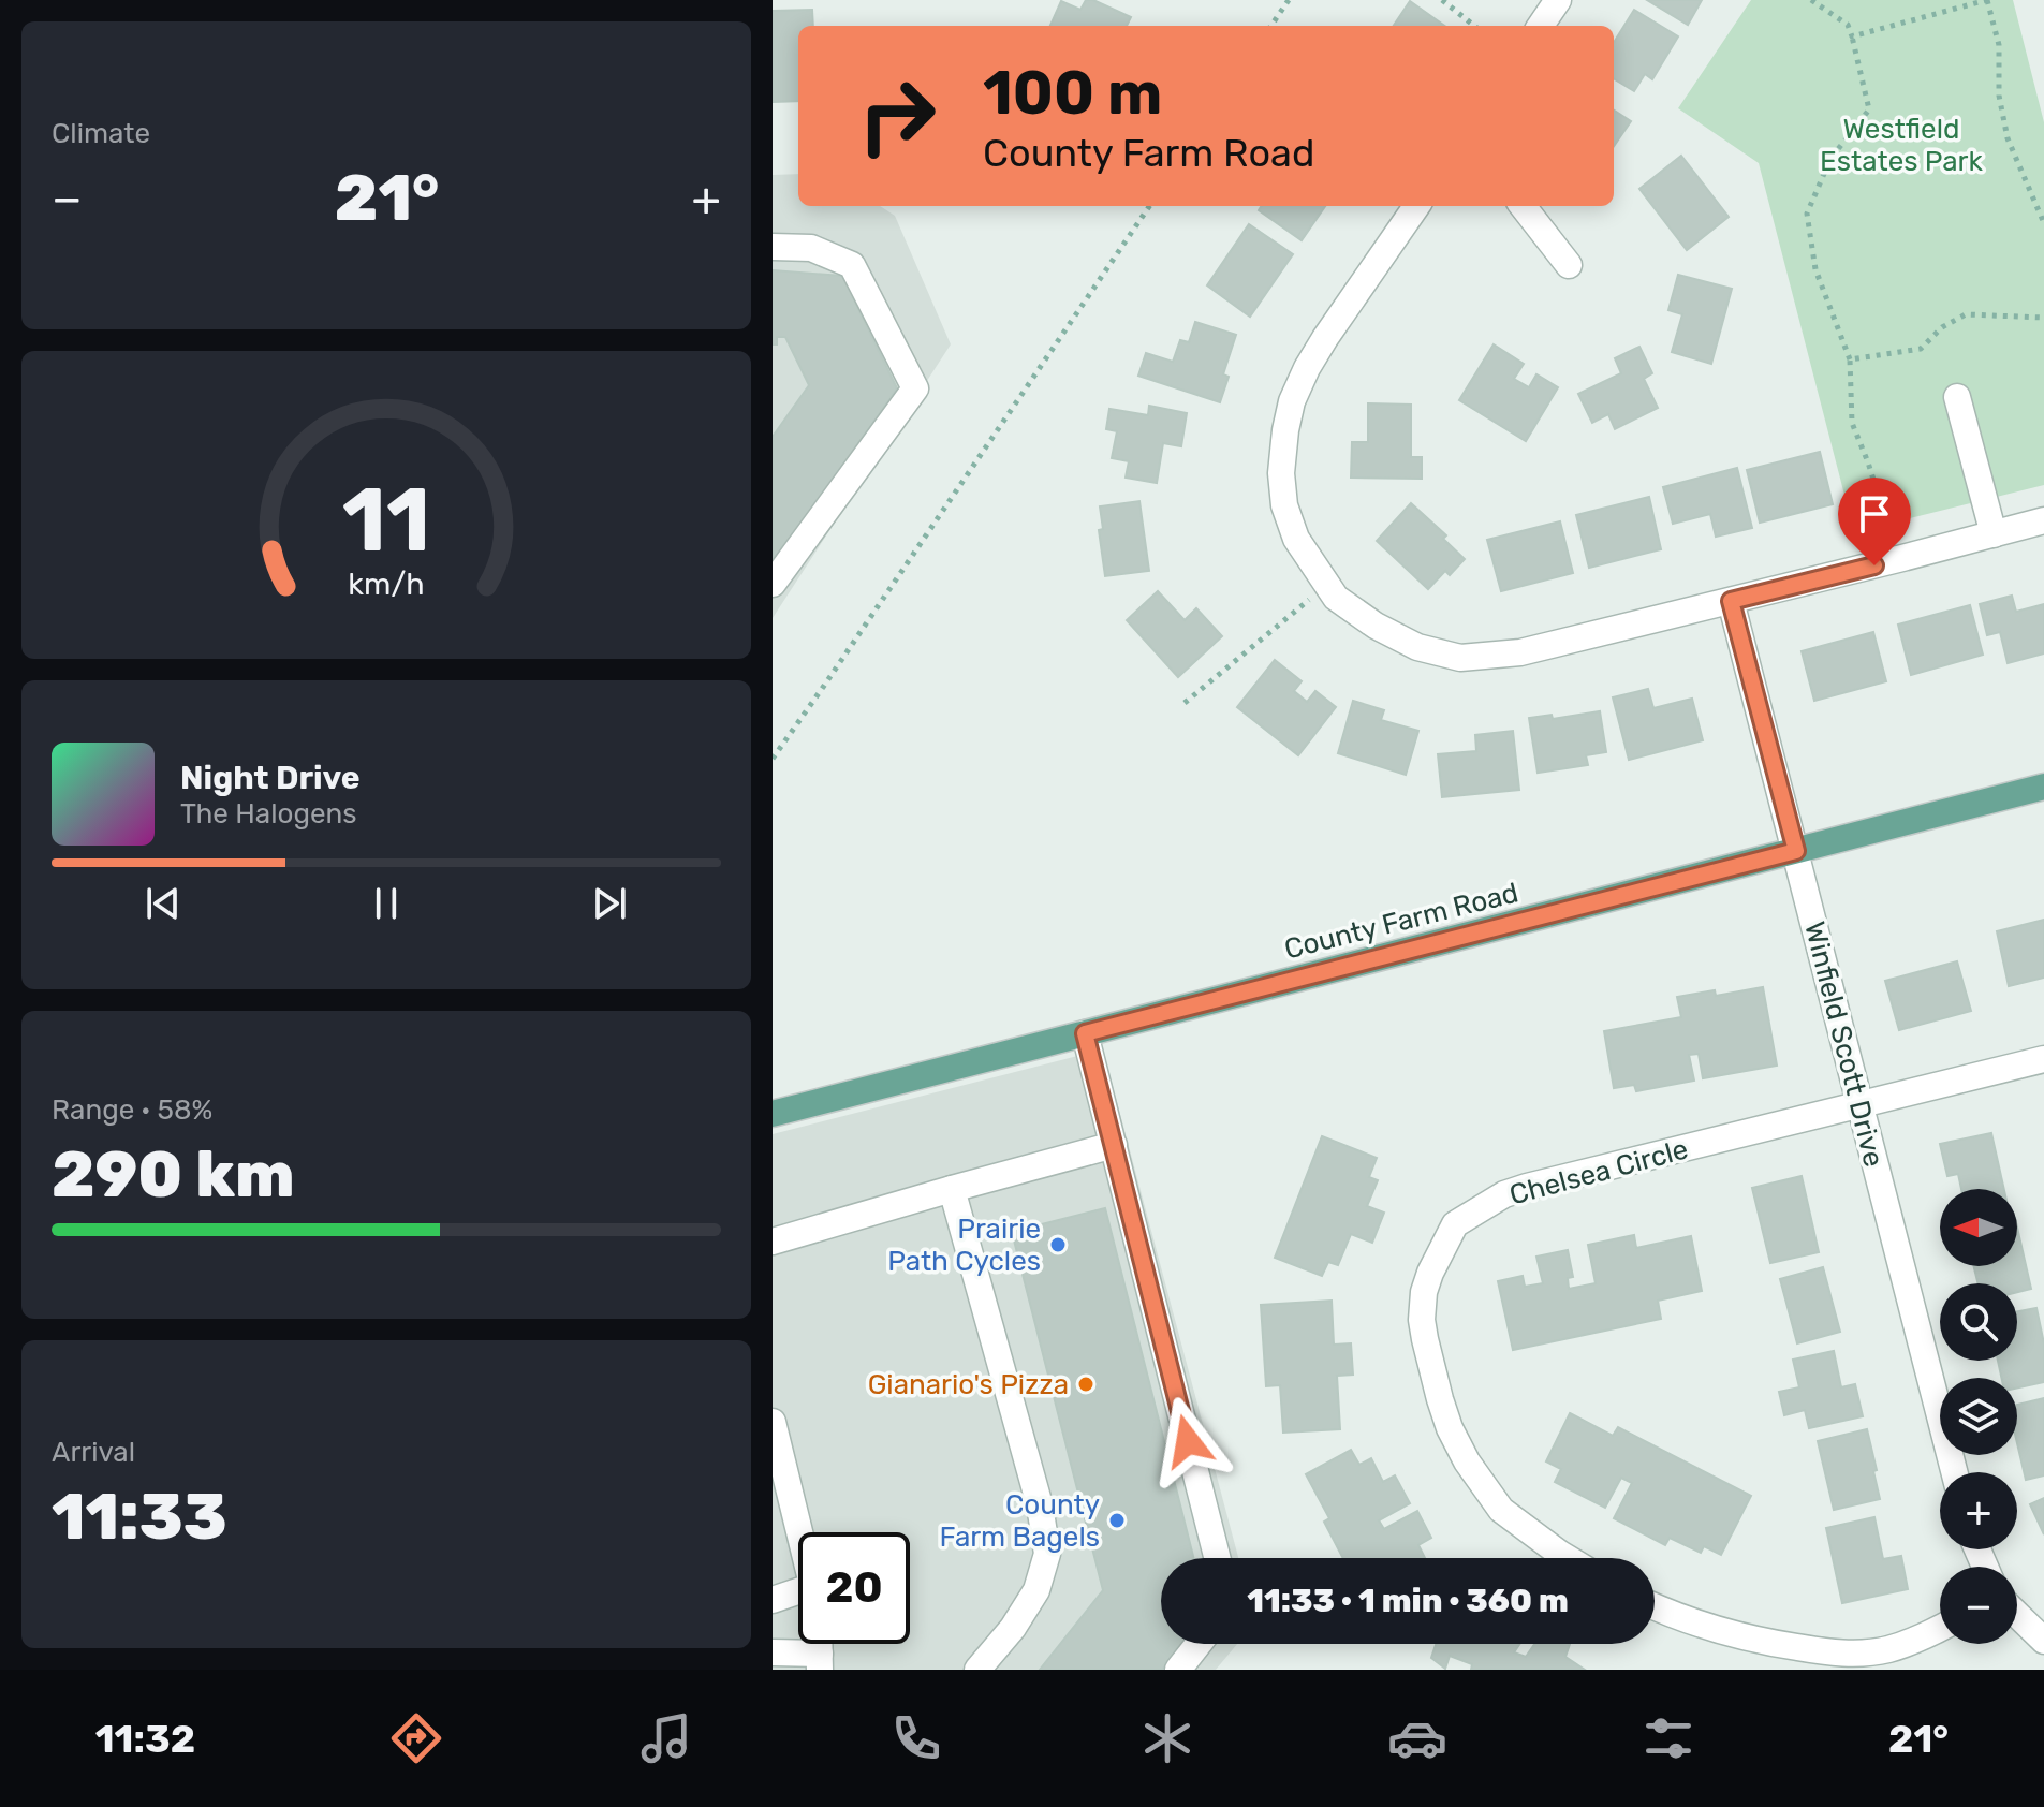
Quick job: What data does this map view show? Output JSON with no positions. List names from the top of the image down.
{
  "streets": {
    "main road": ["County Farm Road"],
    "street": ["Winfield Scott Drive", "Chelsea Circle"]
  },
  "crossings": [
    ["County Farm Road", "Winfield Scott Drive"],
    ["Winfield Scott Drive", "Chelsea Circle"]
  ],
  "parks": ["Westfield Estates Park"],
  "places": ["Prairie Path Cycles", "Gianario's Pizza", "County Farm Bagels"],
  "north": "left",
  "page": {
    "tile": [
      "Climate",
      ["Range · 58%", "290 km"],
      ["Arrival", "11:33"]
    ],
    "turn": ["100 m", "County Farm Road"],
    "heat": ["−", "21°", "+"],
    "song": ["Night Drive", "The Halogens"],
    "map_buttons": ["+", "−"],
    "limit": "20",
    "trip": "11:33 · 1 min · 360 m",
    "tabs": ["11:32", "21°"],
    "gauge": ["11", "km/h"]
  }
}
